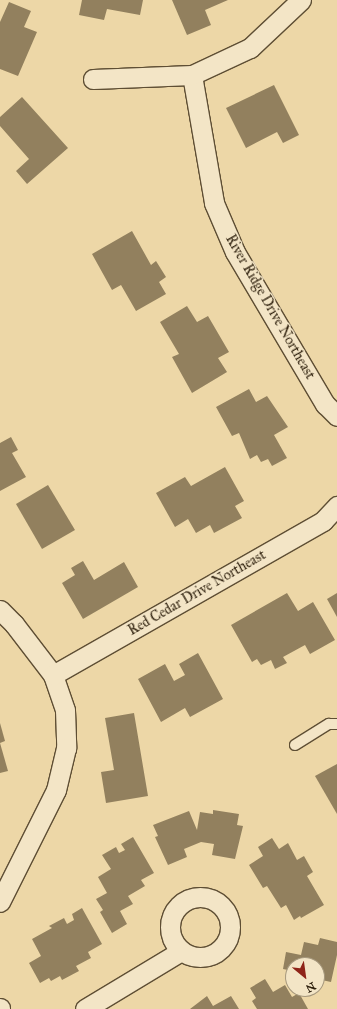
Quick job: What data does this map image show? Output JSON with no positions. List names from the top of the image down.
{
  "streets": {
    "street": ["River Ridge Drive Northeast", "Red Cedar Drive Northeast"]
  },
  "north": "bottom right"
}
